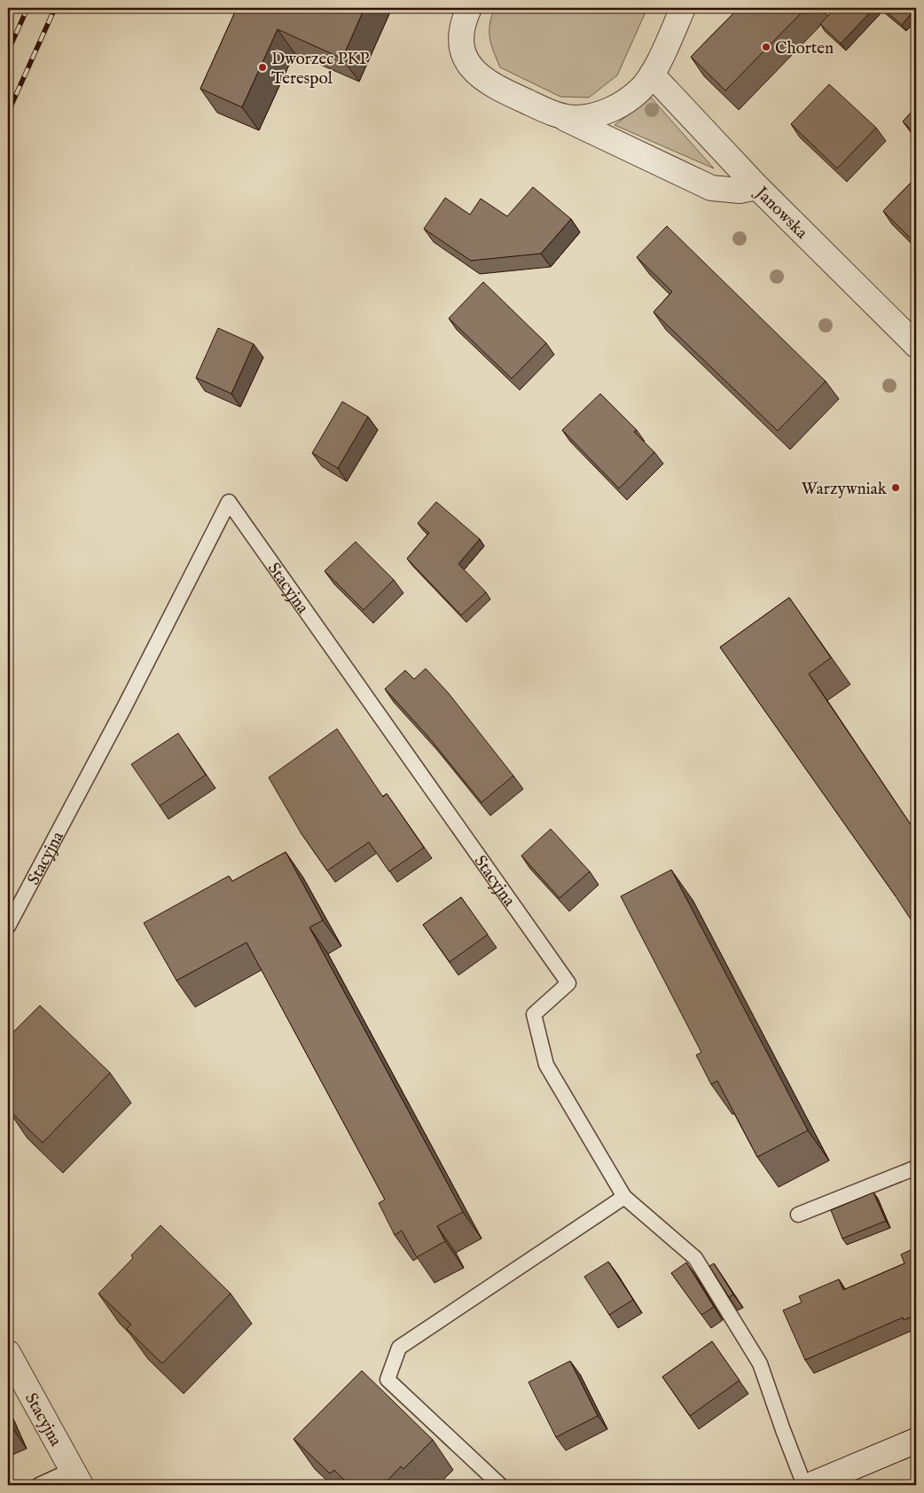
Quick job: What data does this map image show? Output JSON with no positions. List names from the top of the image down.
{
  "streets": {
    "street": ["Janowska", "Stacyjna"]
  },
  "places": ["Chorten", "Dworzec PKP Terespol", "Warzywniak"]
}
